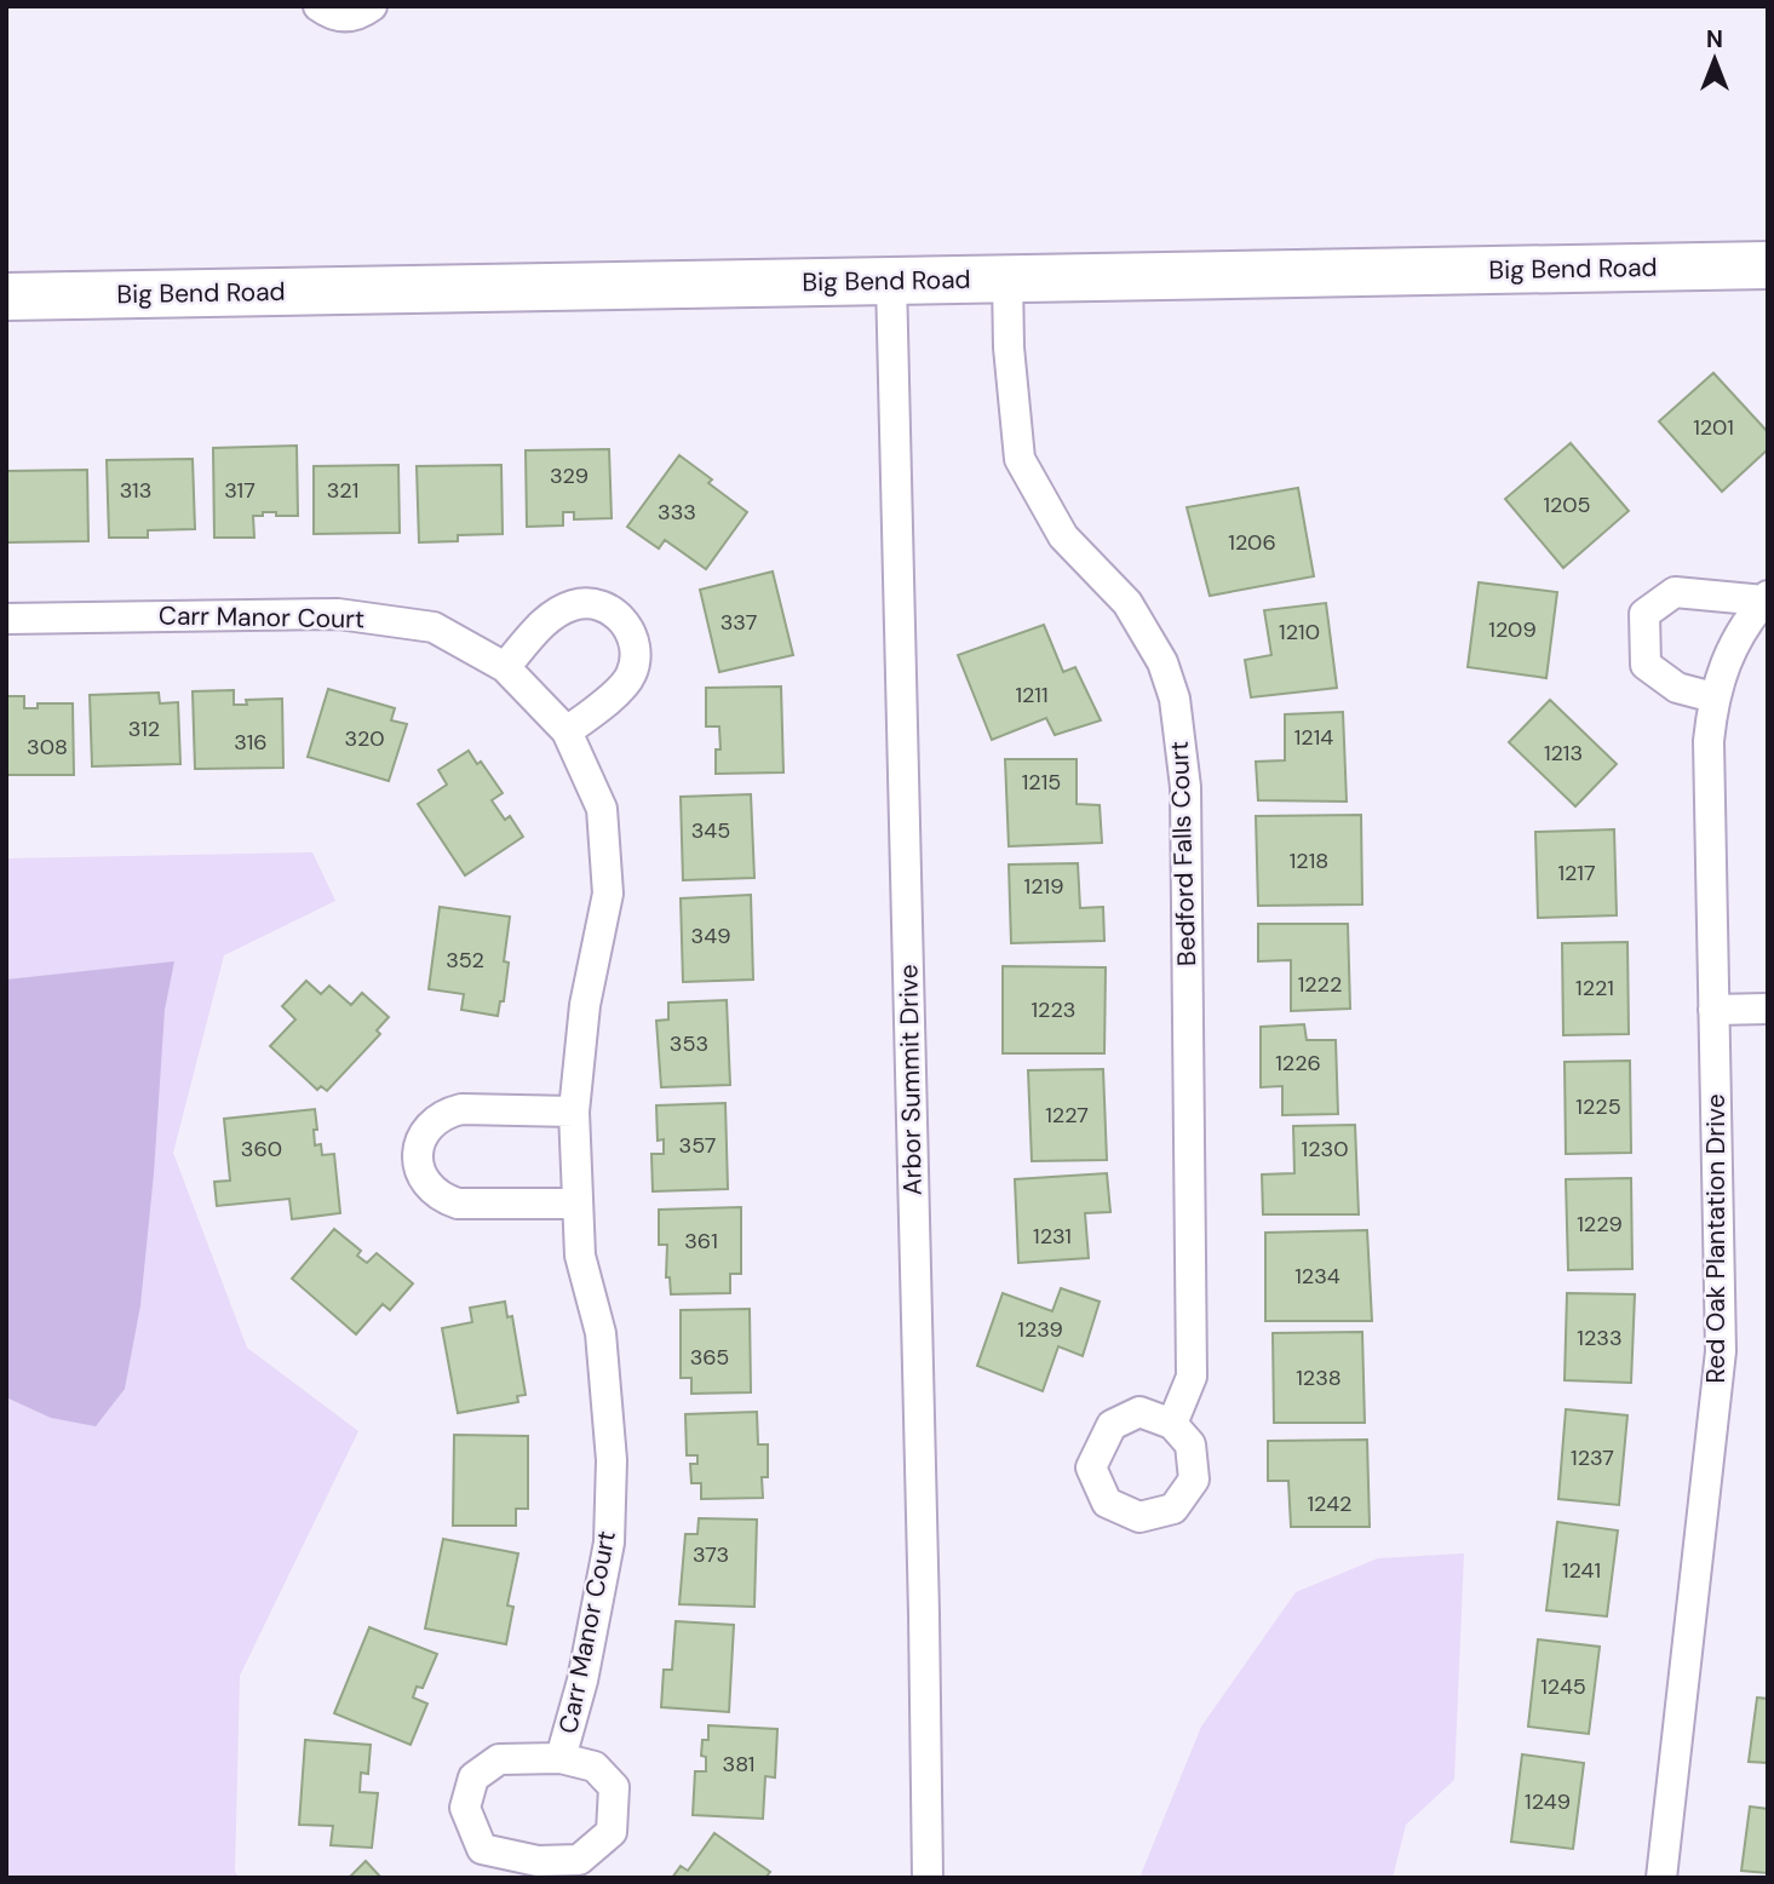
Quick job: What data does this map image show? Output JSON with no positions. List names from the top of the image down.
{
  "streets": {
    "main road": ["Big Bend Road"],
    "street": [
      "Carr Manor Court",
      "Bedford Falls Court",
      "Arbor Summit Drive",
      "Red Oak Plantation Drive"
    ]
  },
  "crossings": [
    ["Big Bend Road", "Bedford Falls Court"],
    ["Big Bend Road", "Arbor Summit Drive"]
  ],
  "house_numbers": [
    "1201",
    "329",
    "313",
    "317",
    "321",
    "1205",
    "333",
    "1206",
    "337",
    "1209",
    "1210",
    "1211",
    "312",
    "1214",
    "320",
    "316",
    "308",
    "1213",
    "1215",
    "345",
    "1218",
    "1217",
    "1219",
    "349",
    "352",
    "1222",
    "1221",
    "1223",
    "353",
    "1226",
    "1225",
    "1227",
    "357",
    "360",
    "1230",
    "1229",
    "1231",
    "361",
    "1234",
    "1239",
    "1233",
    "365",
    "1238",
    "1237",
    "1242",
    "373",
    "1241",
    "1245",
    "381",
    "1249"
  ],
  "north": "top"
}
